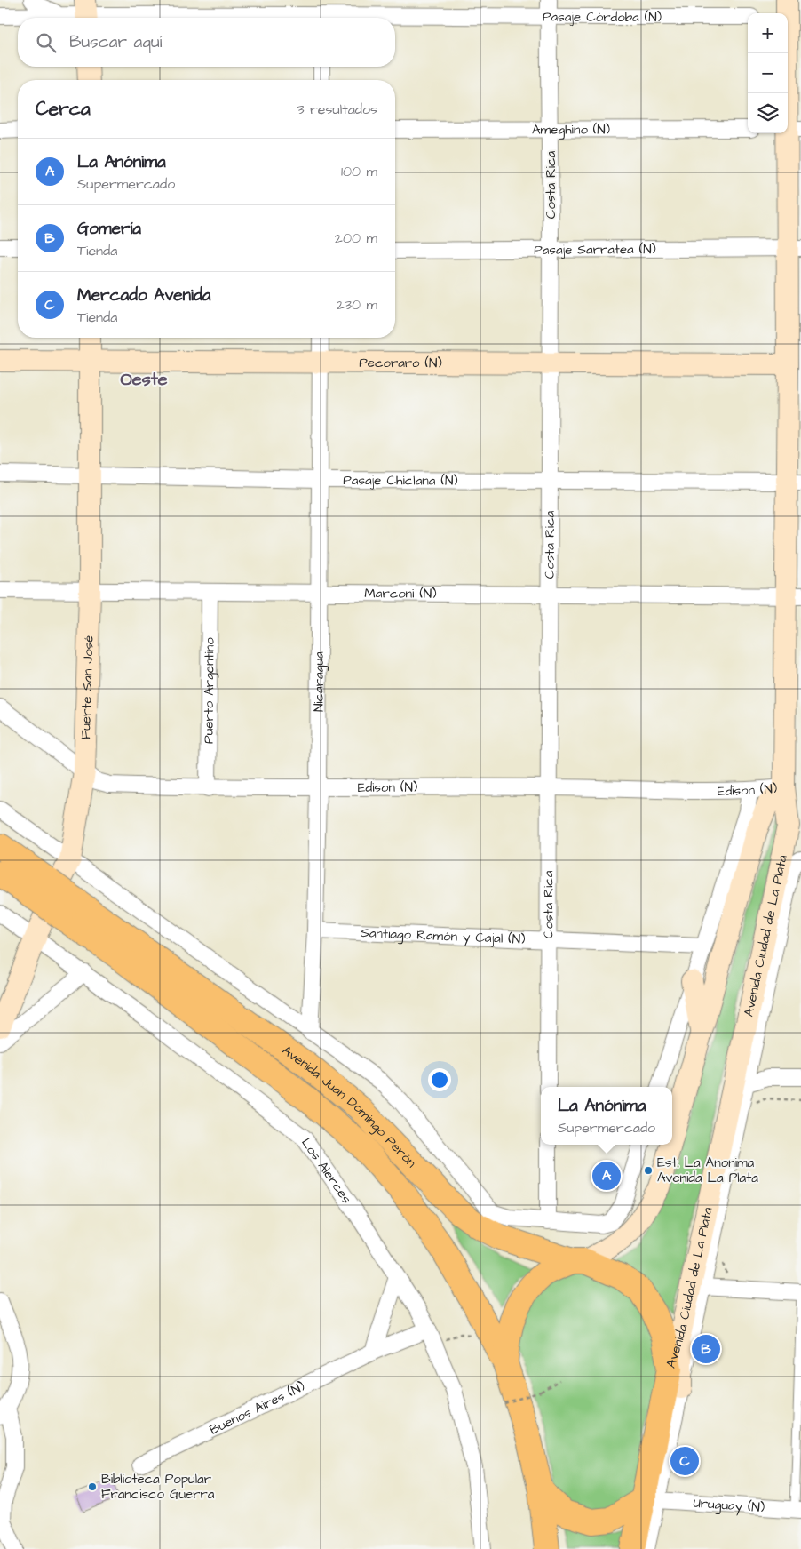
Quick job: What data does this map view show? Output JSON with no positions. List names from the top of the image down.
{
  "streets": {
    "highway": ["Avenida Ciudad de La Plata", "Avenida Juan Domingo Perón"],
    "street": [
      "Pasaje Córdoba (N)",
      "Ameghino (N)",
      "Costa Rica",
      "Pasaje Sarratea (N)",
      "Pecoraro (N)",
      "Pasaje Chiclana (N)",
      "Marconi (N)",
      "Nicaragua",
      "Fuerte San José",
      "Puerto Argentino",
      "Edison (N)",
      "Santiago Ramón y Cajal (N)",
      "Los Alerces",
      "Buenos Aires (N)",
      "Uruguay (N)"
    ]
  },
  "crossings": [
    ["Pasaje Córdoba (N)", "Costa Rica"],
    ["Ameghino (N)", "Costa Rica"],
    ["Costa Rica", "Pasaje Sarratea (N)"],
    ["Costa Rica", "Pecoraro (N)"],
    ["Costa Rica", "Pasaje Chiclana (N)"],
    ["Costa Rica", "Marconi (N)"],
    ["Costa Rica", "Edison (N)"],
    ["Costa Rica", "Santiago Ramón y Cajal (N)"],
    ["Pasaje Sarratea (N)", "Avenida Ciudad de La Plata"],
    ["Pecoraro (N)", "Nicaragua"],
    ["Pecoraro (N)", "Fuerte San José"],
    ["Pecoraro (N)", "Avenida Ciudad de La Plata"],
    ["Pasaje Chiclana (N)", "Nicaragua"],
    ["Pasaje Chiclana (N)", "Fuerte San José"],
    ["Pasaje Chiclana (N)", "Avenida Ciudad de La Plata"],
    ["Marconi (N)", "Nicaragua"],
    ["Marconi (N)", "Fuerte San José"],
    ["Marconi (N)", "Puerto Argentino"],
    ["Marconi (N)", "Avenida Ciudad de La Plata"],
    ["Nicaragua", "Edison (N)"],
    ["Nicaragua", "Santiago Ramón y Cajal (N)"],
    ["Fuerte San José", "Edison (N)"],
    ["Fuerte San José", "Los Alerces"],
    ["Puerto Argentino", "Edison (N)"],
    ["Edison (N)", "Avenida Ciudad de La Plata"],
    ["Avenida Ciudad de La Plata", "Avenida Juan Domingo Perón"],
    ["Avenida Ciudad de La Plata", "Uruguay (N)"],
    ["Los Alerces", "Buenos Aires (N)"]
  ],
  "districts": ["Oeste"],
  "places": ["Est. La Anonima Avenida La Plata", "Biblioteca Popular Francisco Guerra"],
  "page": {
    "map_buttons": ["+", "−"],
    "search": "Buscar aquí",
    "heading": ["Cerca", "3 resultados"],
    "list": [
      {
        "mark": "A",
        "name": "La Anónima",
        "note": "Supermercado",
        "value": "100 m"
      },
      {
        "mark": "B",
        "name": "Gomería",
        "note": "Tienda",
        "value": "200 m"
      },
      {
        "mark": "C",
        "name": "Mercado Avenida",
        "note": "Tienda",
        "value": "230 m"
      }
    ],
    "popup": ["La Anónima", "Supermercado"],
    "pins": ["A", "B", "C"]
  }
}
